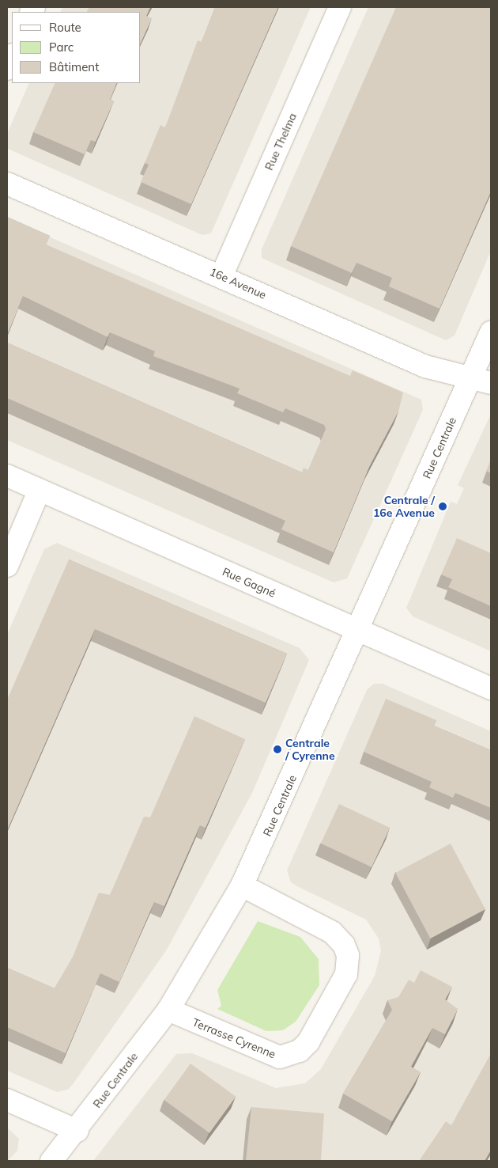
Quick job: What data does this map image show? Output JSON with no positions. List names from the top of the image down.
{
  "streets": {
    "street": [
      "Rue Thelma",
      "16e Avenue",
      "Rue Centrale",
      "Rue Gagné",
      "Terrasse Cyrenne"
    ]
  },
  "crossings": [
    ["Rue Thelma", "16e Avenue"],
    ["16e Avenue", "Rue Centrale"],
    ["Rue Centrale", "Rue Gagné"],
    ["Rue Centrale", "Terrasse Cyrenne"]
  ],
  "places": ["Centrale / 16e Avenue", "Centrale / Cyrenne"],
  "legend": ["Route", "Parc", "Bâtiment"]
}
